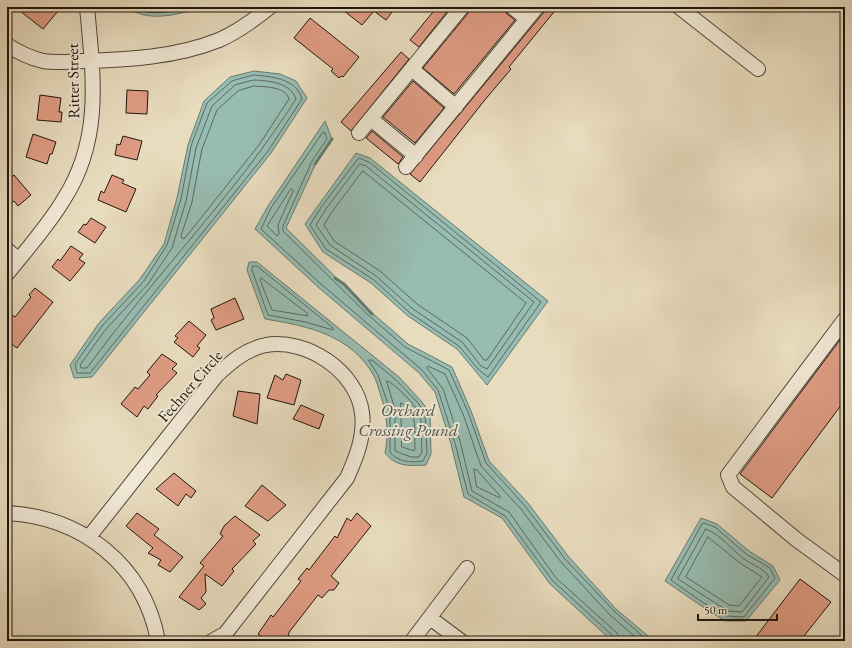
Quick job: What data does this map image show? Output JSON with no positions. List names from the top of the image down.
{
  "streets": {
    "street": ["Ritter Street", "Fechner Circle"]
  },
  "water": ["Orchard Crossing Pound"],
  "scale_bar": "50 m"
}
